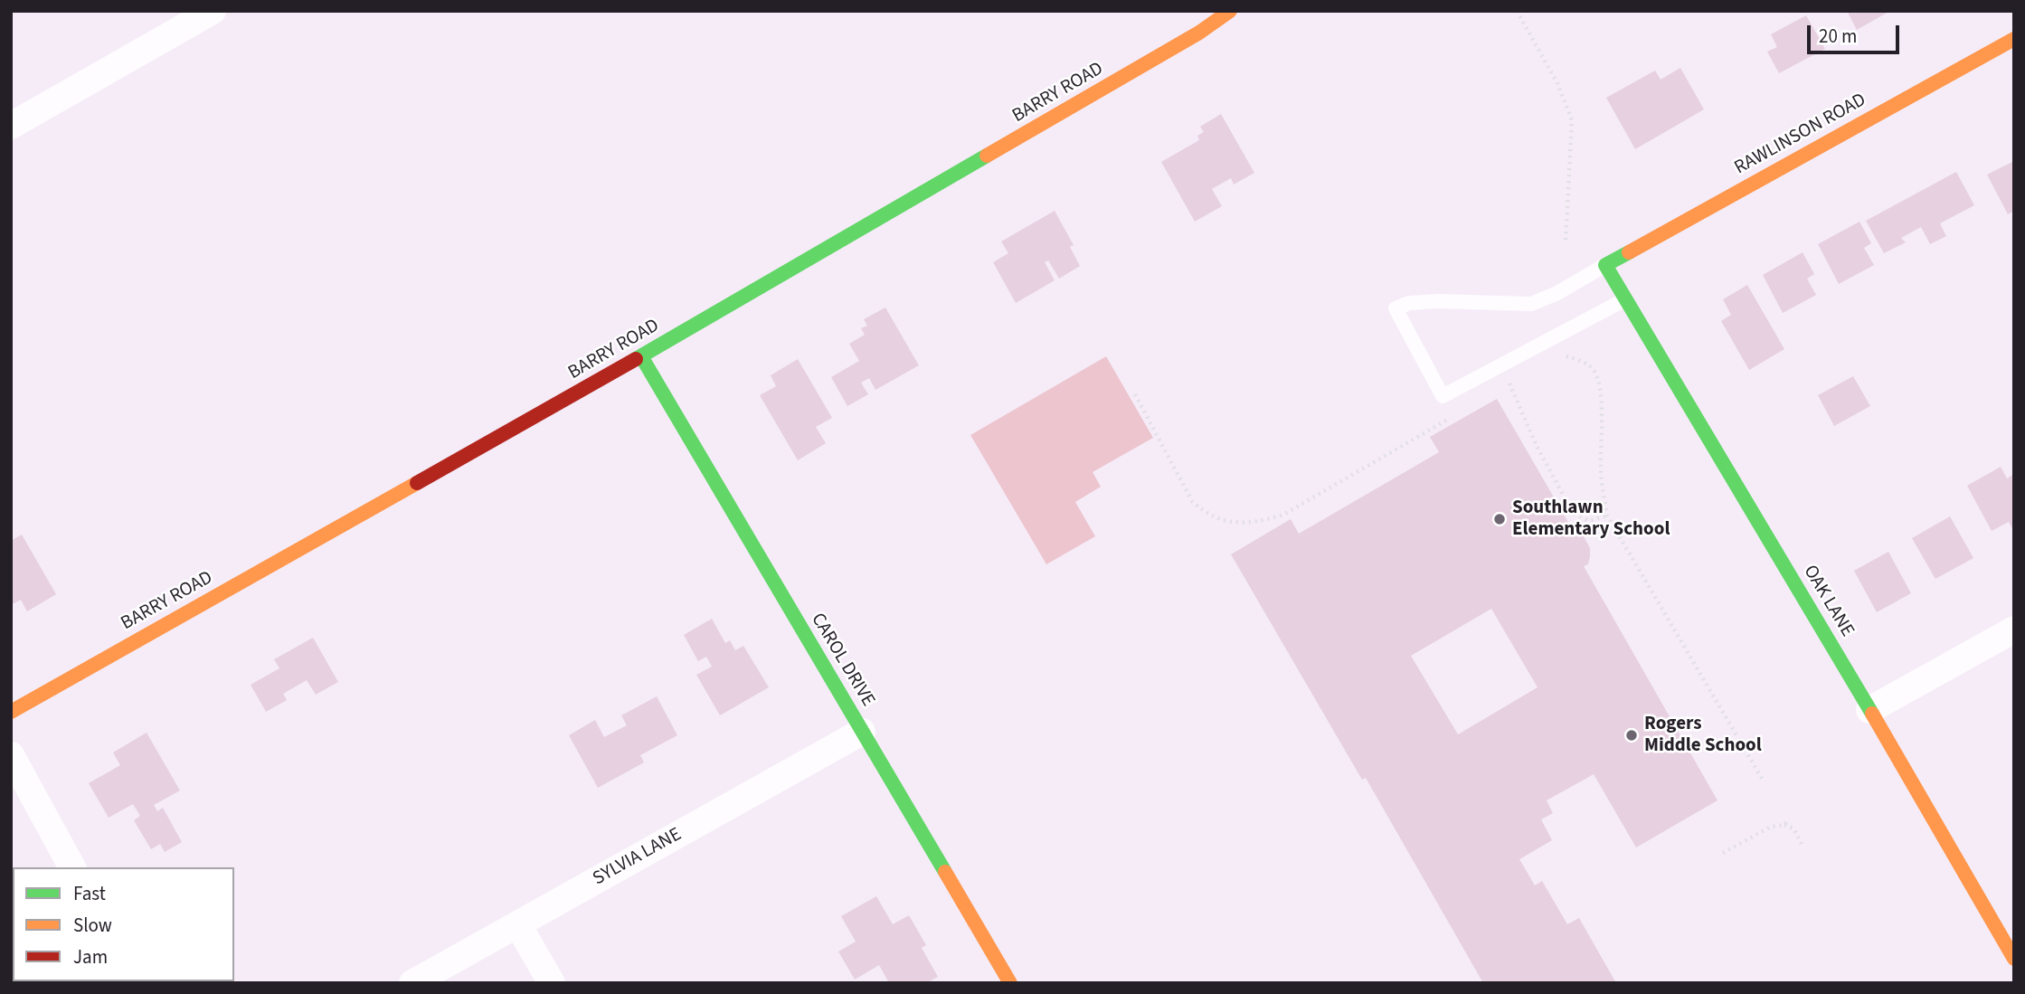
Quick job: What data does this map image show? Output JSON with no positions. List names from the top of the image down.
{
  "streets": {
    "street": [
      "BARRY ROAD",
      "RAWLINSON ROAD",
      "OAK LANE",
      "CAROL DRIVE",
      "SYLVIA LANE"
    ]
  },
  "crossings": [
    ["BARRY ROAD", "CAROL DRIVE"],
    ["RAWLINSON ROAD", "OAK LANE"],
    ["CAROL DRIVE", "SYLVIA LANE"]
  ],
  "places": ["Southlawn Elementary School", "Rogers Middle School"],
  "legend": ["Fast", "Slow", "Jam"],
  "scale_bar": "20 m"
}
